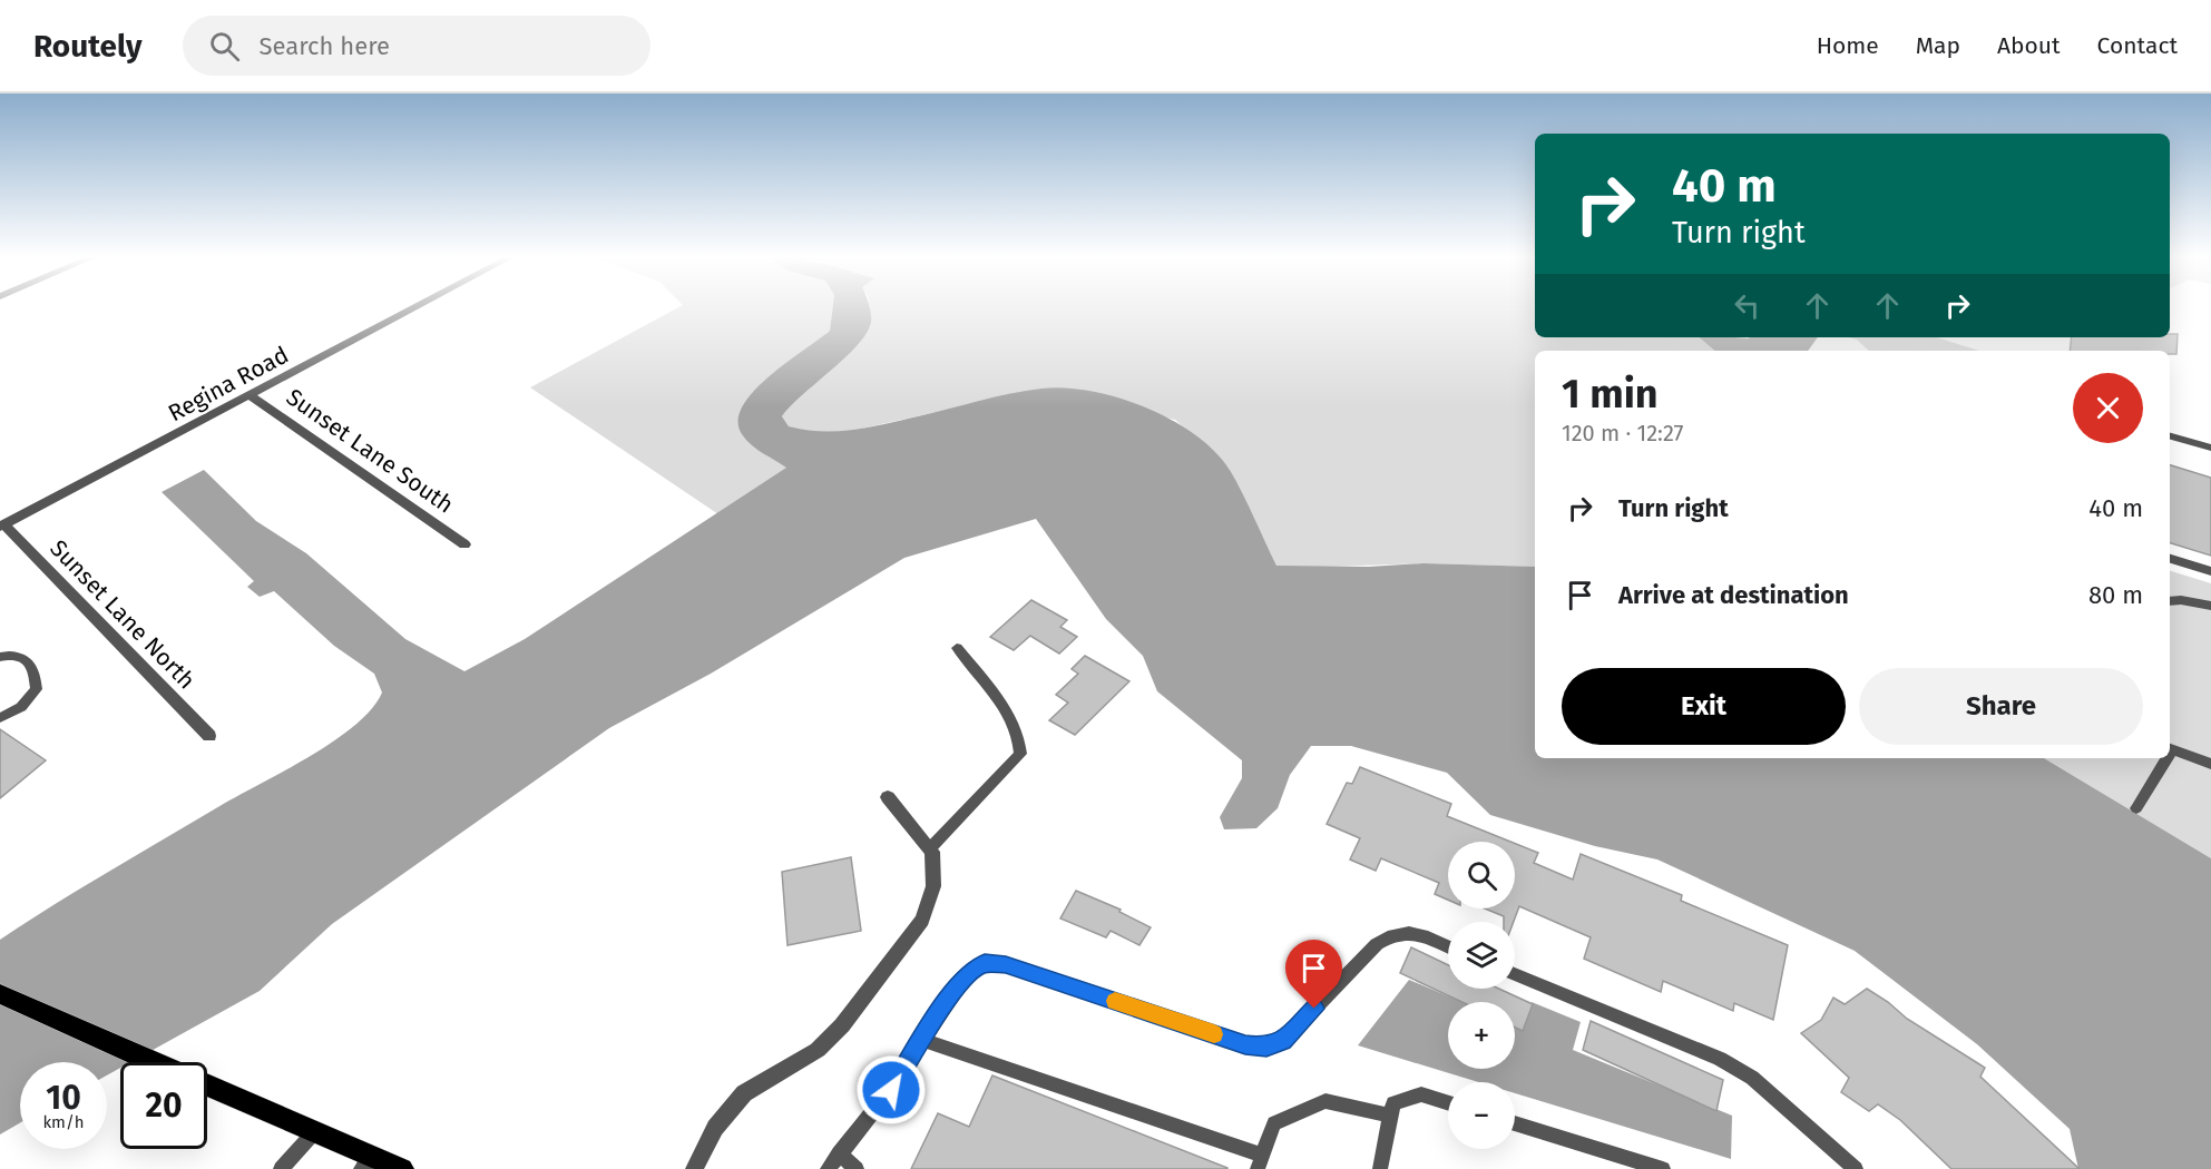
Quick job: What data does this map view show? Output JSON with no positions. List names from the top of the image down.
{
  "streets": {
    "street": ["Regina Road", "Sunset Lane South", "Sunset Lane North"]
  },
  "crossings": [
    ["Regina Road", "Sunset Lane South"],
    ["Regina Road", "Sunset Lane North"]
  ],
  "page": {
    "header": "Routely",
    "search": "Search here",
    "nav": [
      "Home",
      "Map",
      "About",
      "Contact"
    ],
    "turn": ["40 m", "Turn right"],
    "heading": ["1 min", "120 m · 12:27"],
    "list": [
      {
        "name": "Turn right",
        "value": "40 m"
      },
      {
        "name": "Arrive at destination",
        "value": "80 m"
      }
    ],
    "buttons": ["Exit", "Share"],
    "map_buttons": ["+", "−"],
    "speed": "10 km/h",
    "limit": "20"
  }
}
